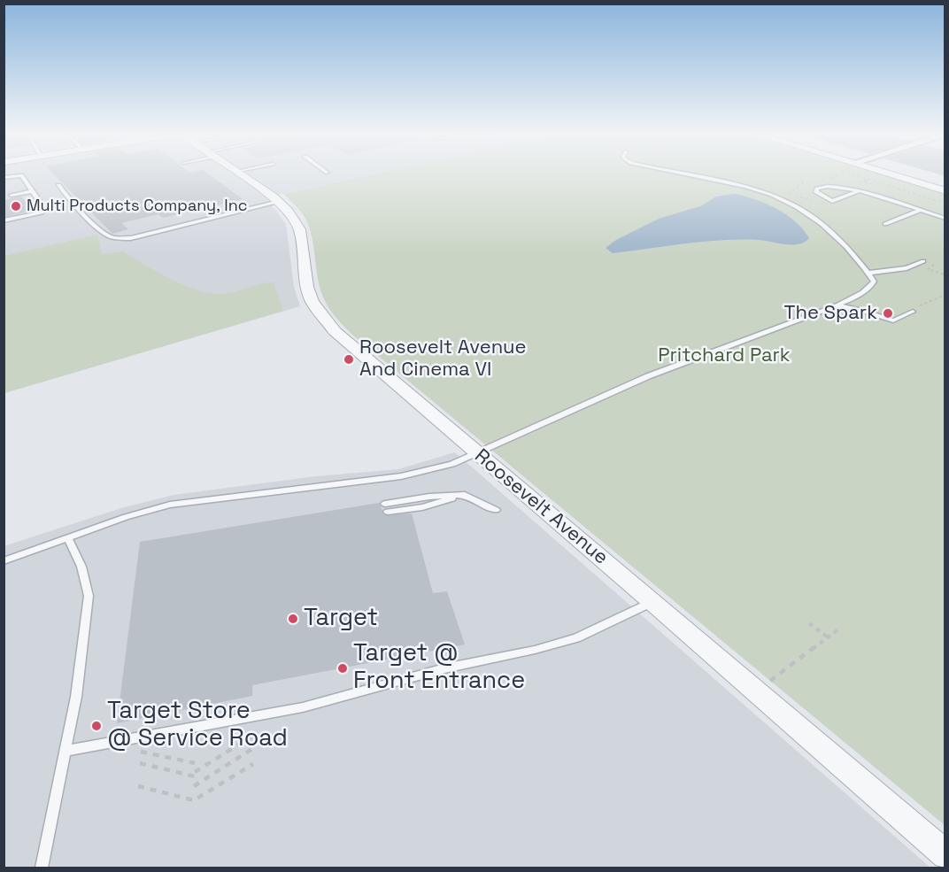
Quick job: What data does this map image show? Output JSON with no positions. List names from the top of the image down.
{
  "streets": {
    "street": ["Roosevelt Avenue"]
  },
  "parks": ["Pritchard Park"],
  "places": [
    "Multi Products Company, Inc",
    "The Spark",
    "Roosevelt Avenue And Cinema VI",
    "Target",
    "Target @ Front Entrance",
    "Target Store @ Service Road"
  ]
}
